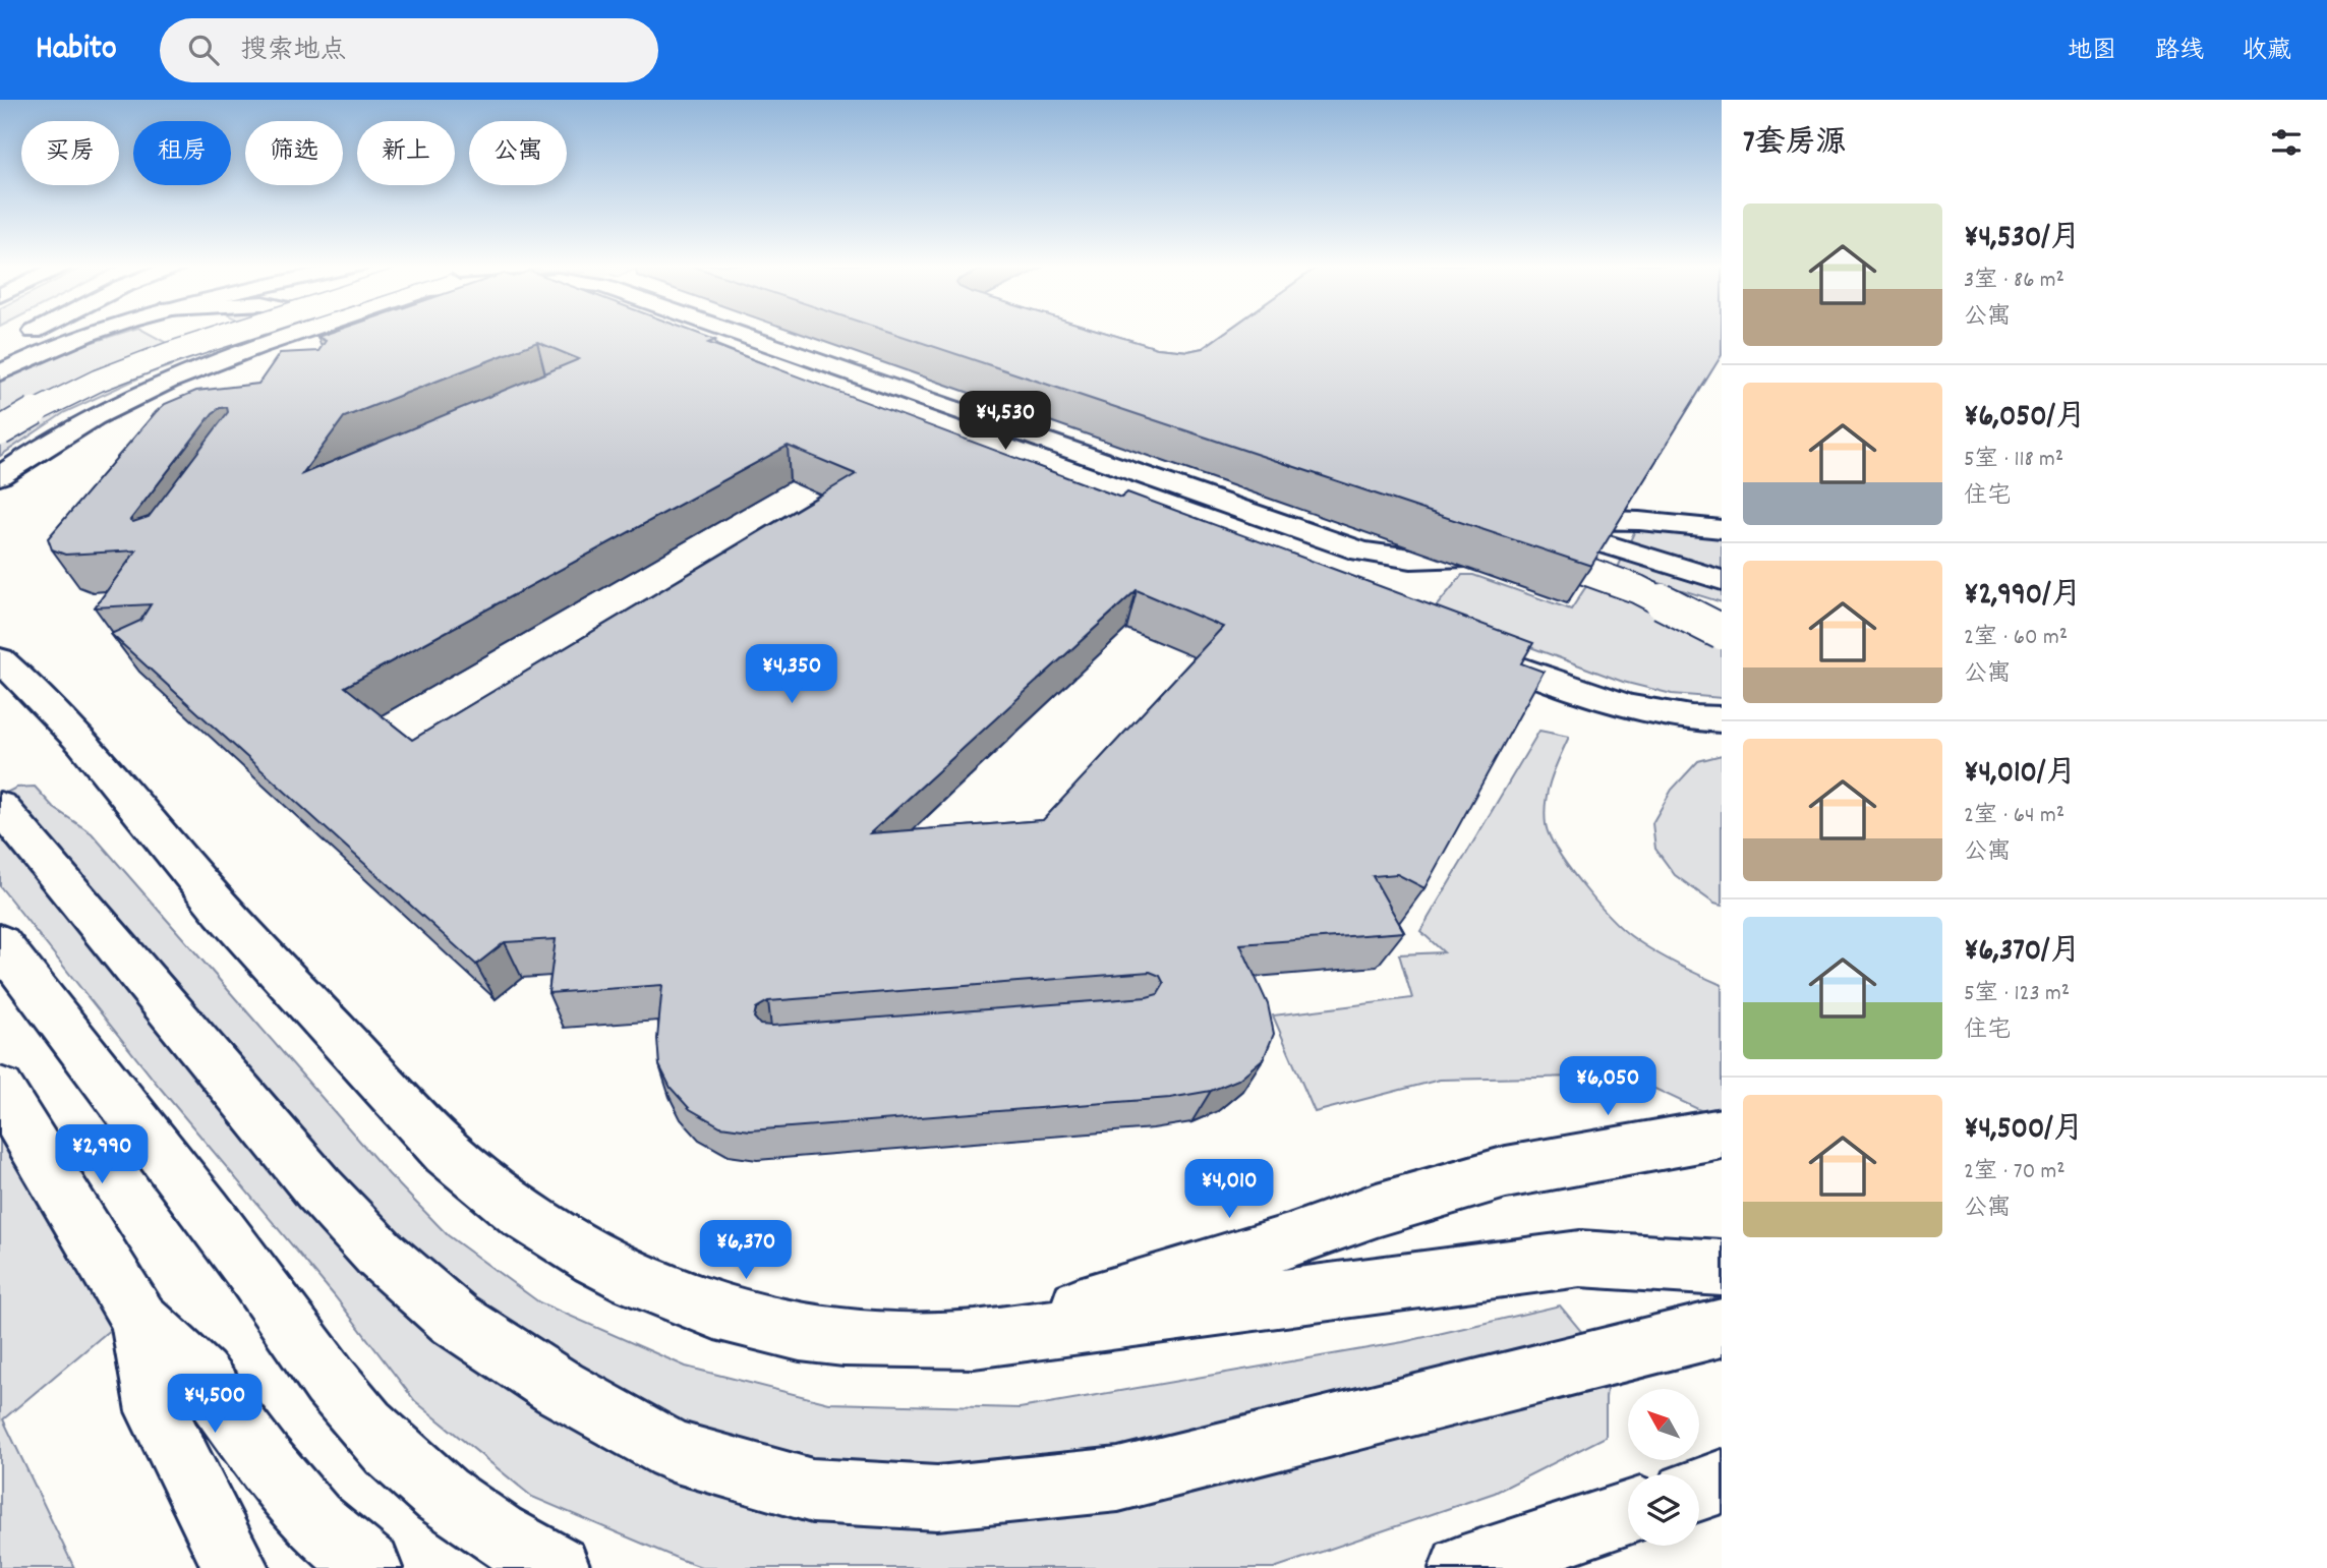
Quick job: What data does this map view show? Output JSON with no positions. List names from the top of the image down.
{
  "north": "top left",
  "page": {
    "header": "Habito",
    "search": "搜索地点",
    "nav": ["地图", "路线", "收藏"],
    "heading": "7套房源",
    "chip": [
      "买房",
      "租房",
      "筛选",
      "新上",
      "公寓"
    ],
    "list": [
      {
        "name": "¥4,530/月",
        "note": "3室 · 86 m² · 公寓"
      },
      {
        "name": "¥6,050/月",
        "note": "5室 · 118 m² · 住宅"
      },
      {
        "name": "¥2,990/月",
        "note": "2室 · 60 m² · 公寓"
      },
      {
        "name": "¥4,010/月",
        "note": "2室 · 64 m² · 公寓"
      },
      {
        "name": "¥6,370/月",
        "note": "5室 · 123 m² · 住宅"
      },
      {
        "name": "¥4,500/月",
        "note": "2室 · 70 m² · 公寓"
      }
    ],
    "price": [
      "¥4,530",
      "¥4,350",
      "¥6,050",
      "¥2,990",
      "¥4,010",
      "¥6,370",
      "¥4,500"
    ]
  }
}
